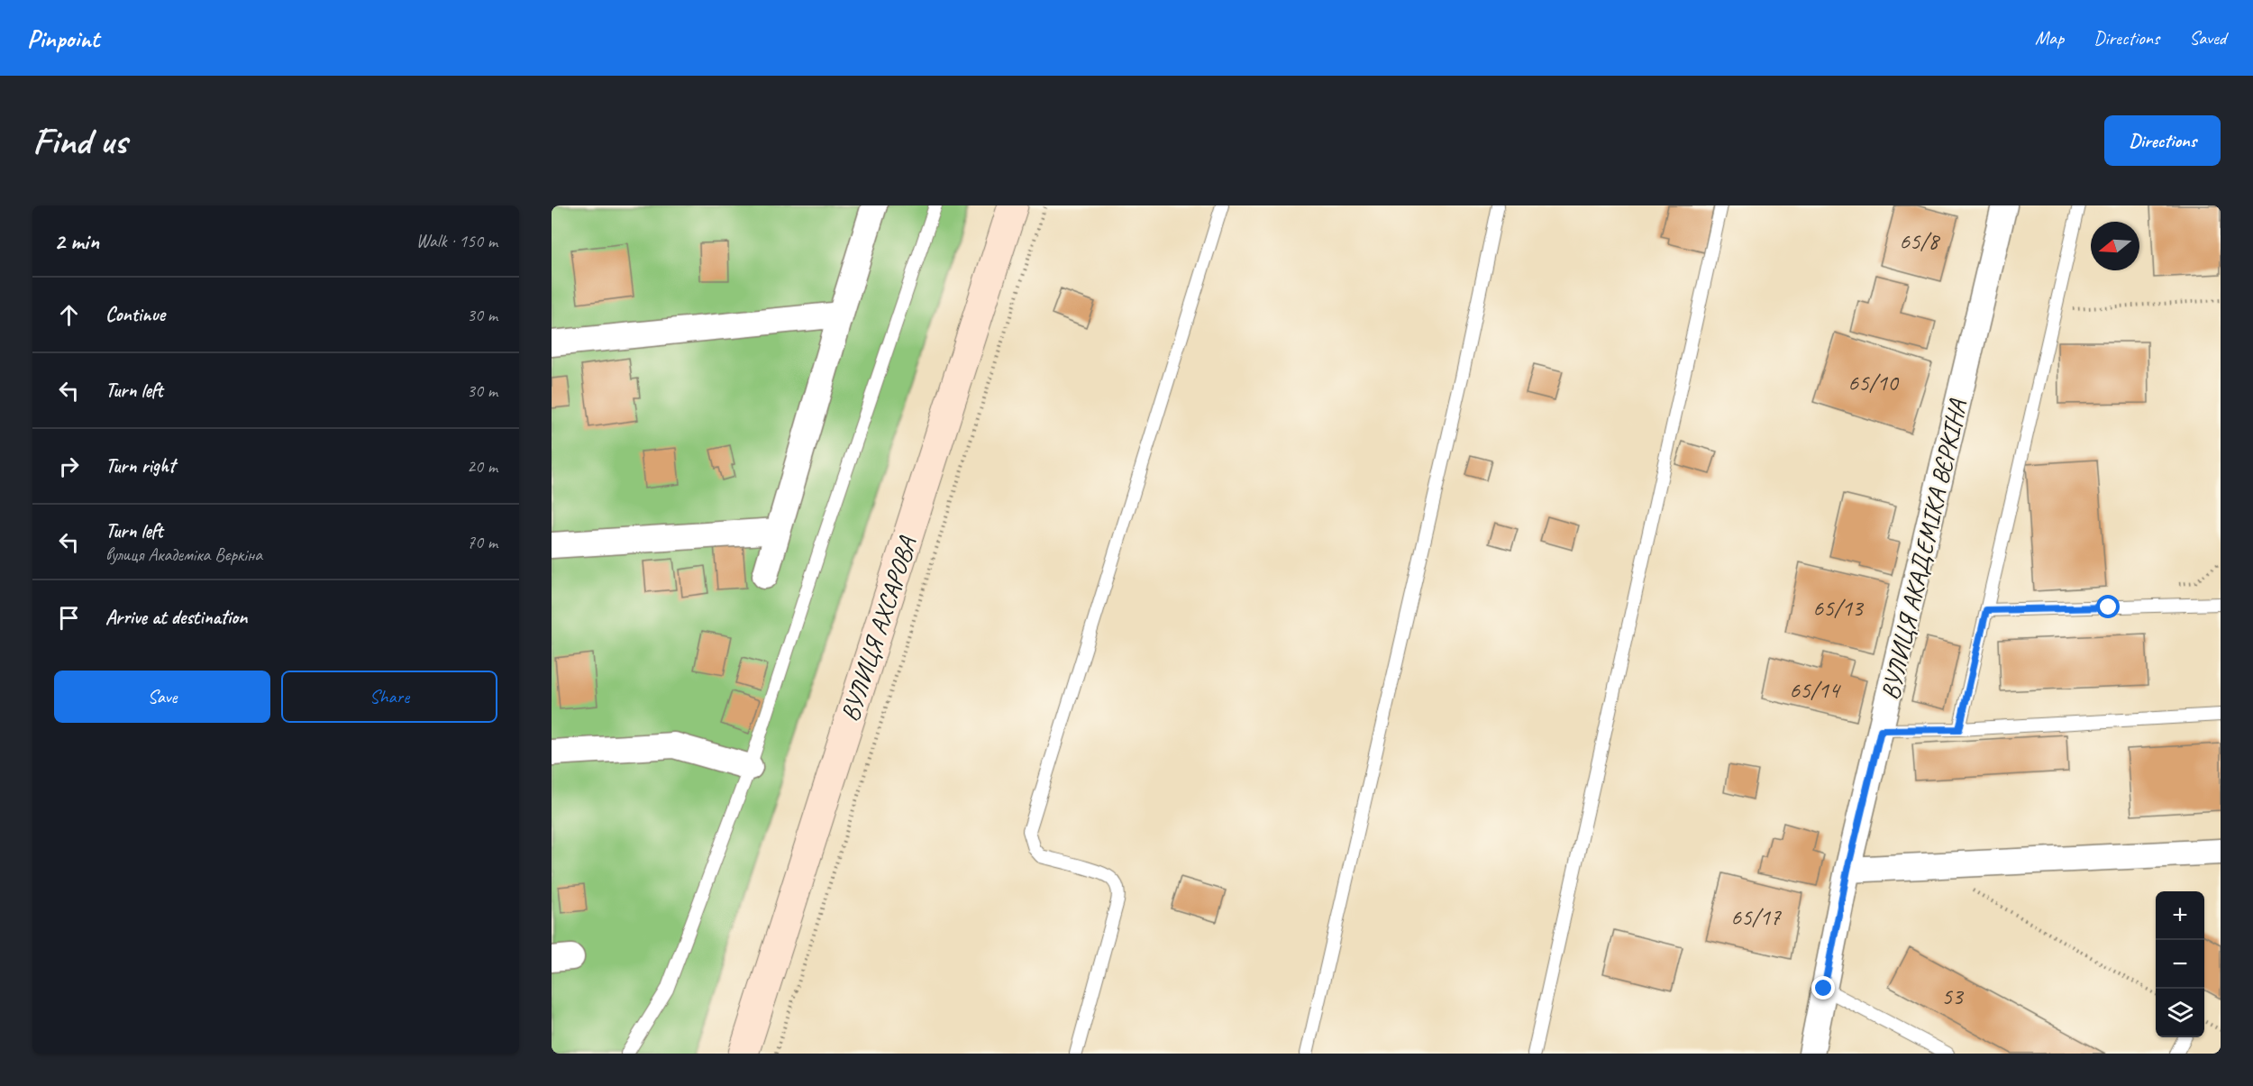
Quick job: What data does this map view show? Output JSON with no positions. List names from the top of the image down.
{
  "streets": {
    "main road": ["ВУЛИЦЯ АХСАРОВА"],
    "street": ["ВУЛИЦЯ АКАДЕМІКА ВЄРКІНА"]
  },
  "house_numbers": [
    "65/8",
    "65/10",
    "65/13",
    "65/14",
    "65/17",
    "53"
  ],
  "north": "left",
  "page": {
    "header": "Pinpoint",
    "nav": ["Map", "Directions", "Saved"],
    "buttons": [
      "Directions",
      ["Save", "Share"]
    ],
    "title": "Find us",
    "heading": ["2 min", "Walk · 150 m"],
    "list": [
      ["Continue", "30 m"],
      ["Turn left", "30 m"],
      ["Turn right", "20 m"],
      ["Turn left", "вулиця Академіка Вєркіна", "70 m"],
      "Arrive at destination"
    ],
    "map_buttons": ["+", "−"]
  }
}
